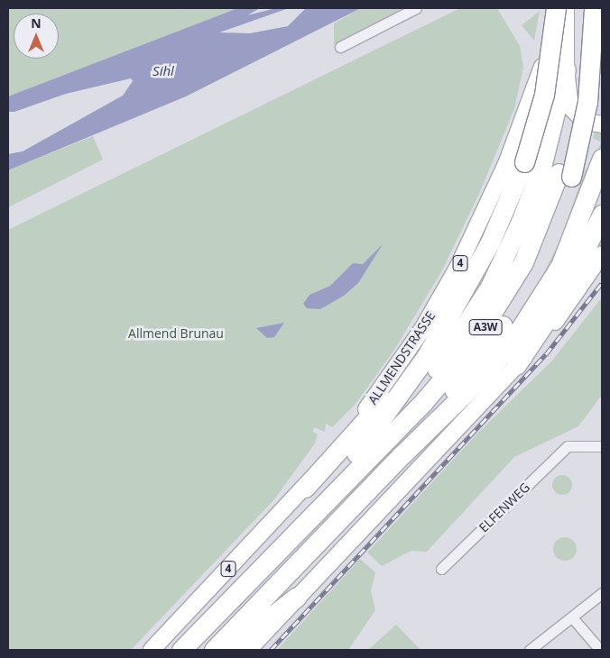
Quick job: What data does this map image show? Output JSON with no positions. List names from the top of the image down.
{
  "streets": {
    "highway": ["A3W"],
    "main road": ["4", "ALLMENDSTRASSE"],
    "street": ["ELFENWEG"]
  },
  "water": ["Sihl"],
  "parks": ["Allmend Brunau"],
  "north": "top"
}
